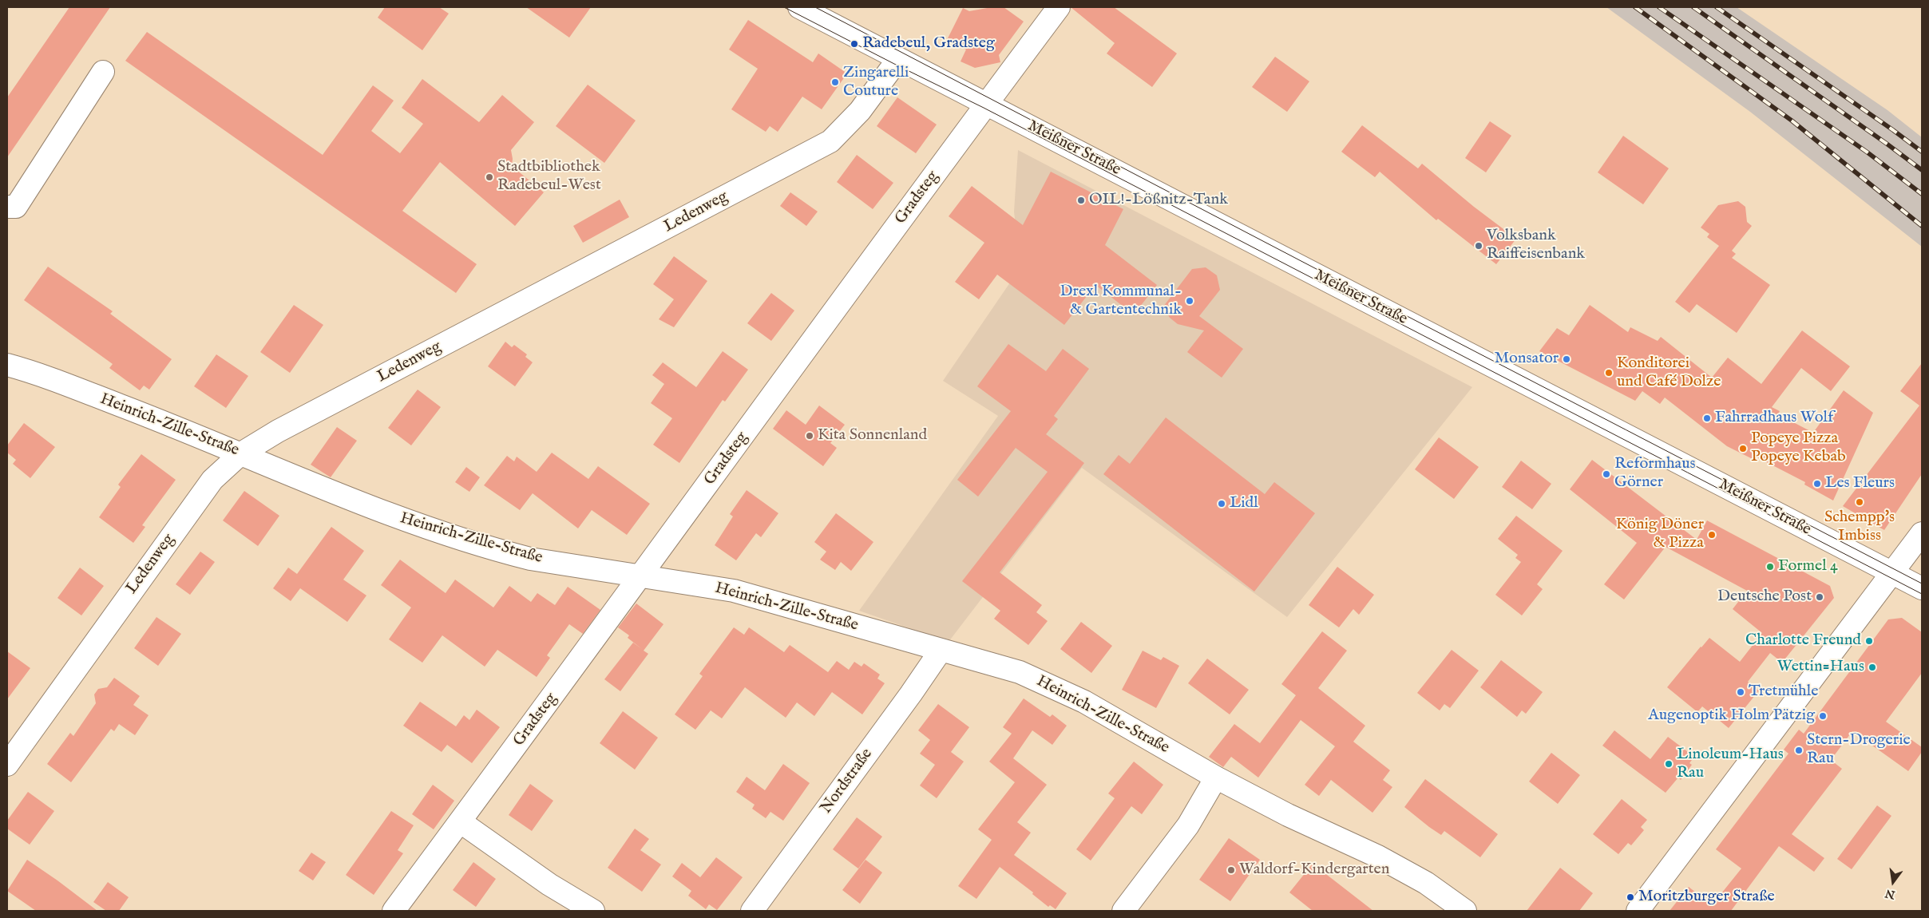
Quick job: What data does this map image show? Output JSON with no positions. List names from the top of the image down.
{
  "streets": {
    "street": [
      "Meißner Straße",
      "Gradsteg",
      "Ledenweg",
      "Heinrich-Zille-Straße",
      "Nordstraße"
    ]
  },
  "crossings": [
    ["Meißner Straße", "Gradsteg"],
    ["Meißner Straße", "Ledenweg"],
    ["Gradsteg", "Heinrich-Zille-Straße"],
    ["Ledenweg", "Heinrich-Zille-Straße"],
    ["Heinrich-Zille-Straße", "Nordstraße"]
  ],
  "places": [
    "Radebeul, Gradsteg",
    "Zingarelli Couture",
    "Stadtbibliothek Radebeul-West",
    "OIL!-Lößnitz-Tank",
    "Volksbank Raiffeisenbank",
    "Drexl Kommunal- & Gartentechnik",
    "Monsator",
    "Konditorei und Café Dolze",
    "Fahrradhaus Wolf",
    "Kita Sonnenland",
    "Popeye Pizza Popeye Kebab",
    "Reformhaus Görner",
    "Les Fleurs",
    "Schempp's Imbiss",
    "Lidl",
    "König Döner & Pizza",
    "Formel 4",
    "Deutsche Post",
    "Charlotte Freund",
    "Wettin=Haus",
    "Tretmühle",
    "Augenoptik Holm Pätzig",
    "Stern-Drogerie Rau",
    "Linoleum-Haus Rau",
    "Waldorf-Kindergarten",
    "Moritzburger Straße"
  ],
  "north": "bottom"
}
